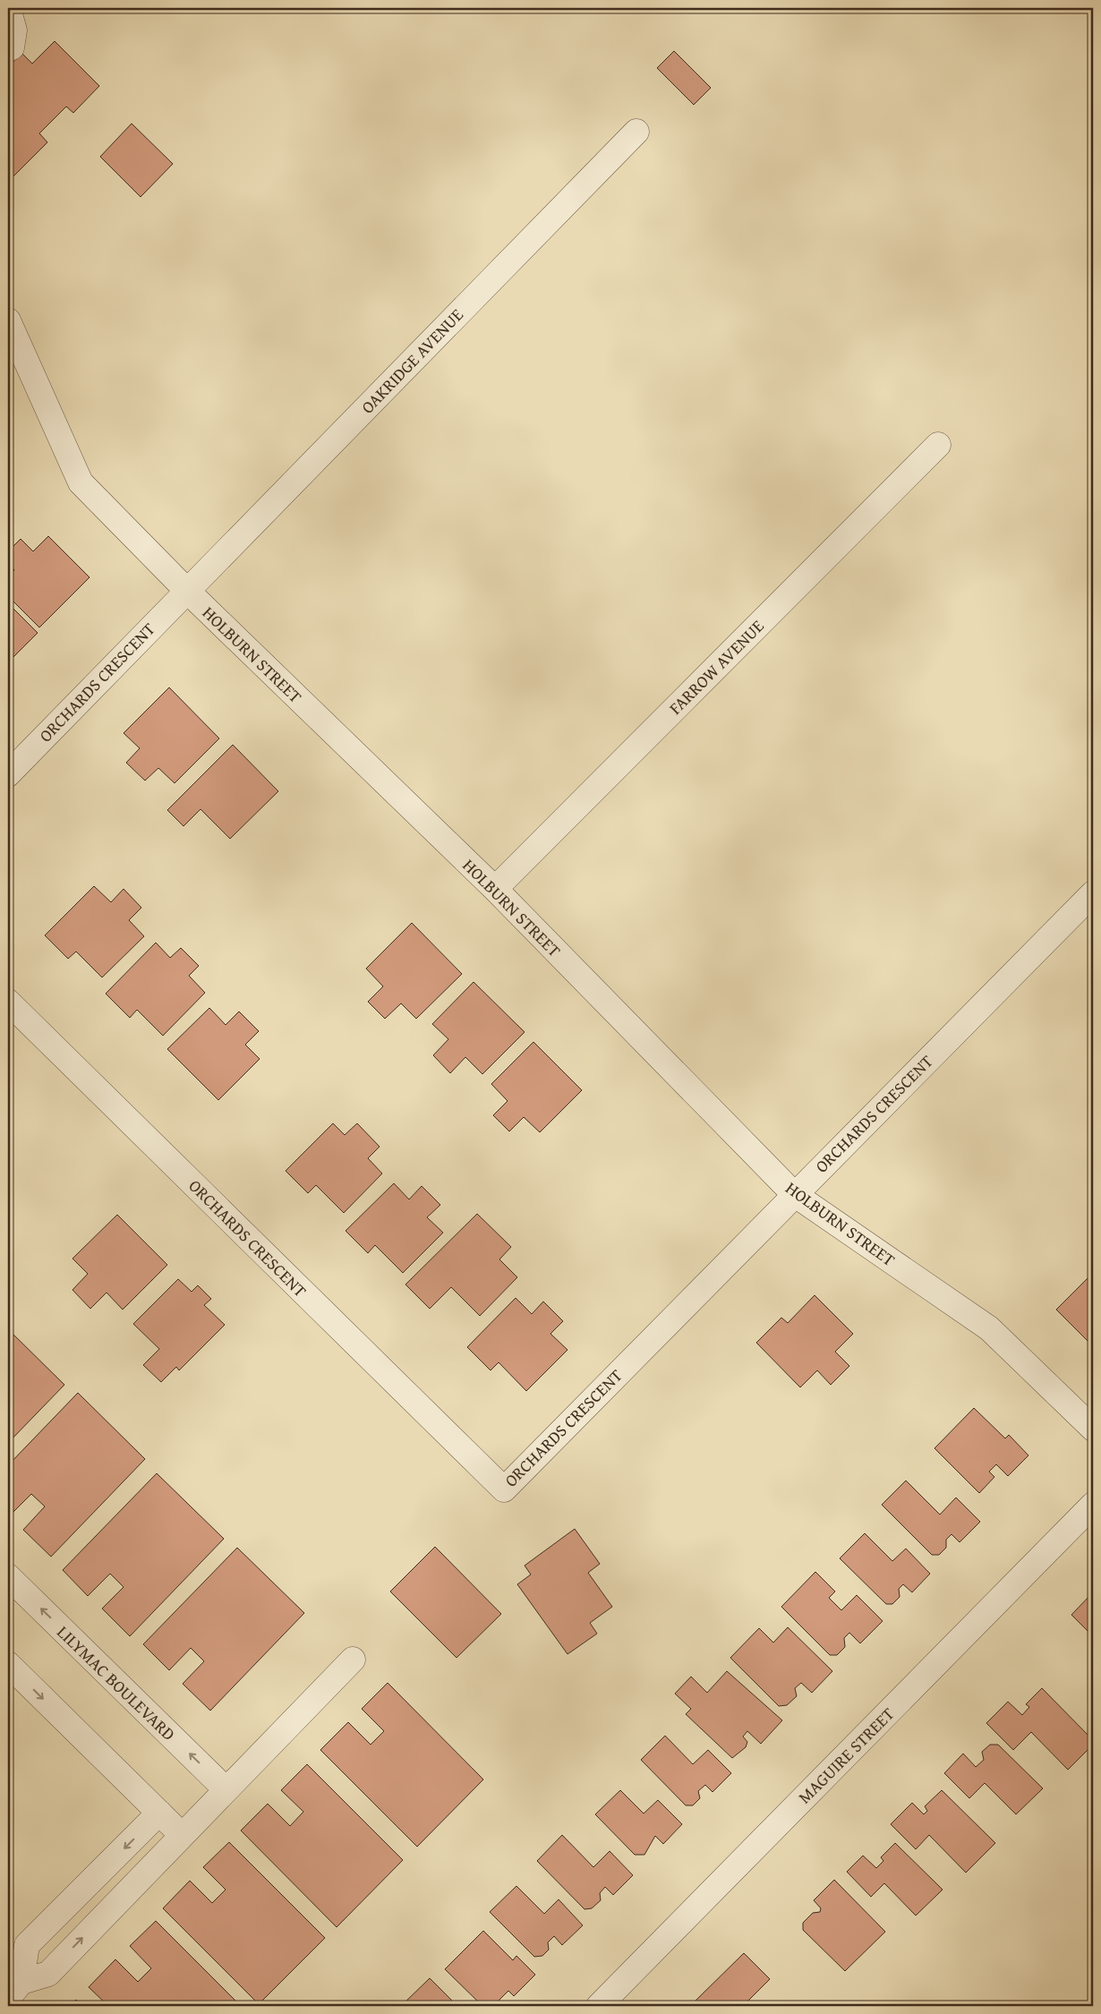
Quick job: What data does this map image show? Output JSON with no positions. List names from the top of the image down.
{
  "streets": {
    "street": [
      "OAKRIDGE AVENUE",
      "HOLBURN STREET",
      "FARROW AVENUE",
      "ORCHARDS CRESCENT",
      "LILYMAC BOULEVARD",
      "MAGUIRE STREET"
    ]
  },
  "crossings": [
    ["OAKRIDGE AVENUE", "HOLBURN STREET"],
    ["OAKRIDGE AVENUE", "ORCHARDS CRESCENT"],
    ["HOLBURN STREET", "FARROW AVENUE"],
    ["HOLBURN STREET", "ORCHARDS CRESCENT"]
  ]
}
